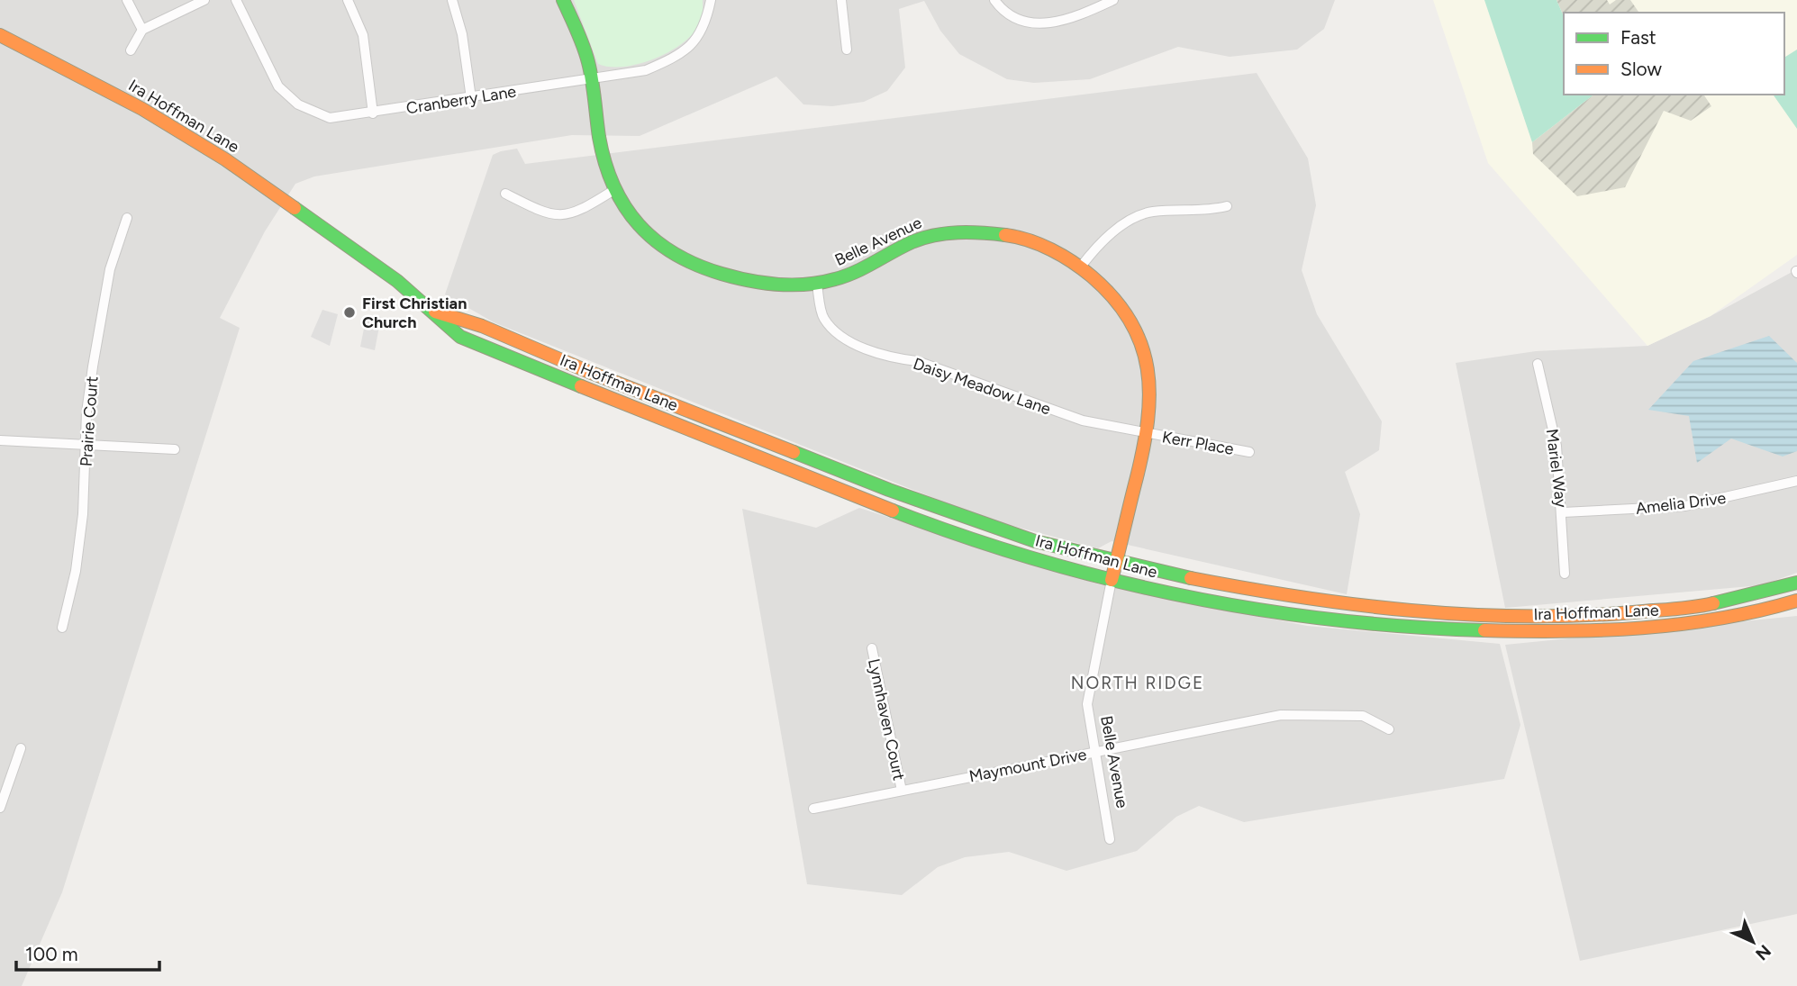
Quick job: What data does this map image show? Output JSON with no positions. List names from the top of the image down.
{
  "streets": {
    "main road": ["Ira Hoffman Lane", "Belle Avenue"],
    "street": [
      "Cranberry Lane",
      "Daisy Meadow Lane",
      "Prairie Court",
      "Kerr Place",
      "Mariel Way",
      "Amelia Drive",
      "Lynnhaven Court",
      "Maymount Drive"
    ]
  },
  "crossings": [
    ["Cranberry Lane", "Belle Avenue"],
    ["Ira Hoffman Lane", "Belle Avenue"],
    ["Belle Avenue", "Daisy Meadow Lane"],
    ["Belle Avenue", "Kerr Place"],
    ["Belle Avenue", "Maymount Drive"],
    ["Daisy Meadow Lane", "Kerr Place"],
    ["Mariel Way", "Amelia Drive"],
    ["Lynnhaven Court", "Maymount Drive"]
  ],
  "districts": ["NORTH RIDGE"],
  "places": ["First Christian Church"],
  "legend": ["Fast", "Slow"],
  "scale_bar": "100 m",
  "north": "bottom right"
}
